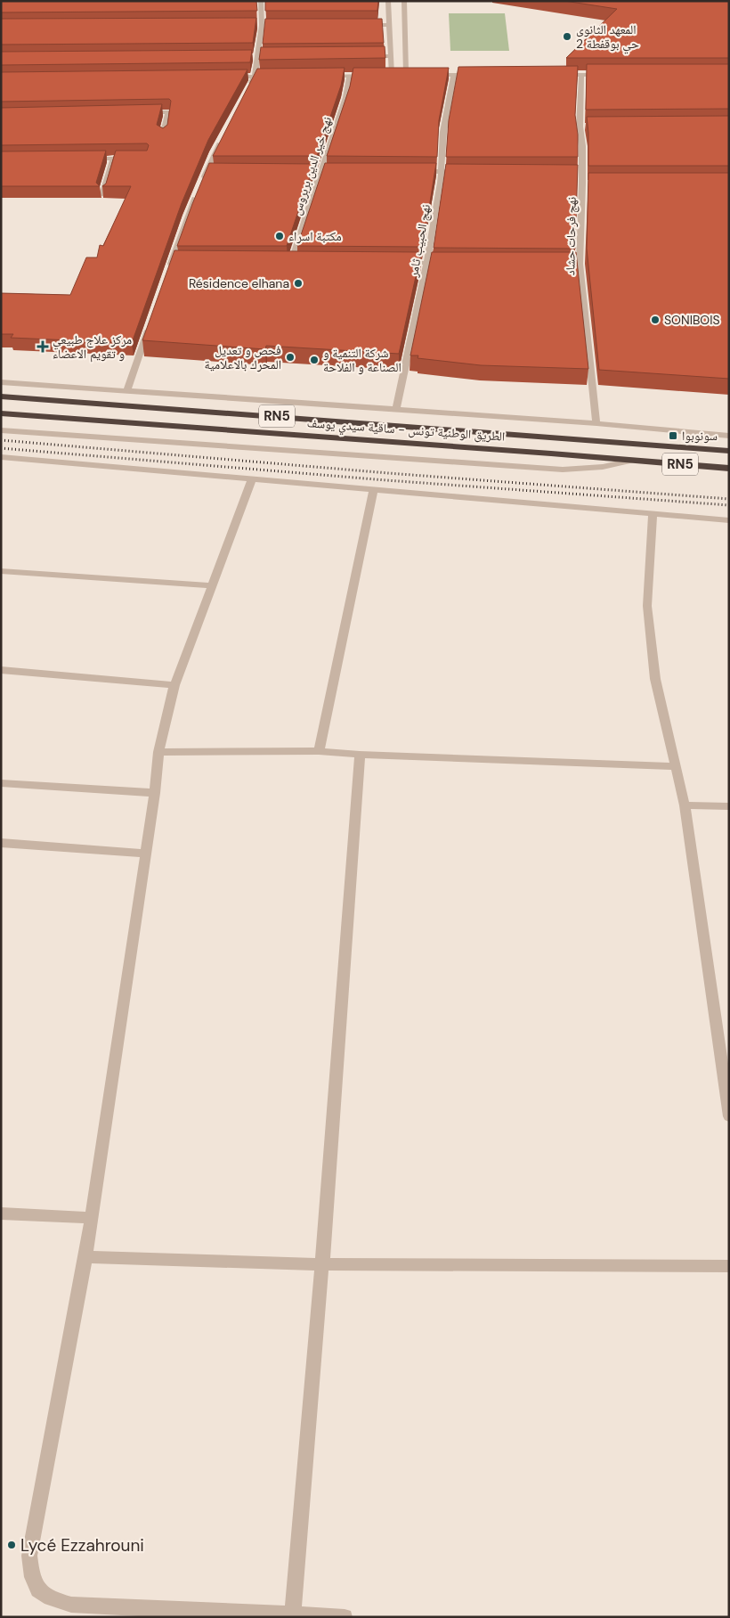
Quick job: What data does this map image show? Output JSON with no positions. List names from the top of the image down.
{
  "streets": {
    "highway": ["RN5", "الطريق الوطنية تونس - ساقية سيدي يوسف"],
    "street": ["نهج خير الدين بربروس", "نهج فرحات حشاد", "نهج الحبيب ثامر"]
  },
  "places": {
    "other": [
      "المعهد الثانوي حي بوقفطة 2",
      "مكتبة اسراء",
      "Résidence elhana",
      "SONIBOIS",
      "فحص و تعديل المحرك بالاعلامية",
      "شركة التنمية و الصناعة و الفلاحة",
      "Lycé Ezzahrouni"
    ],
    "health": ["مركز علاج طبيعي و تقويم الاعضاء"],
    "transit": ["سونوبوا"]
  }
}
